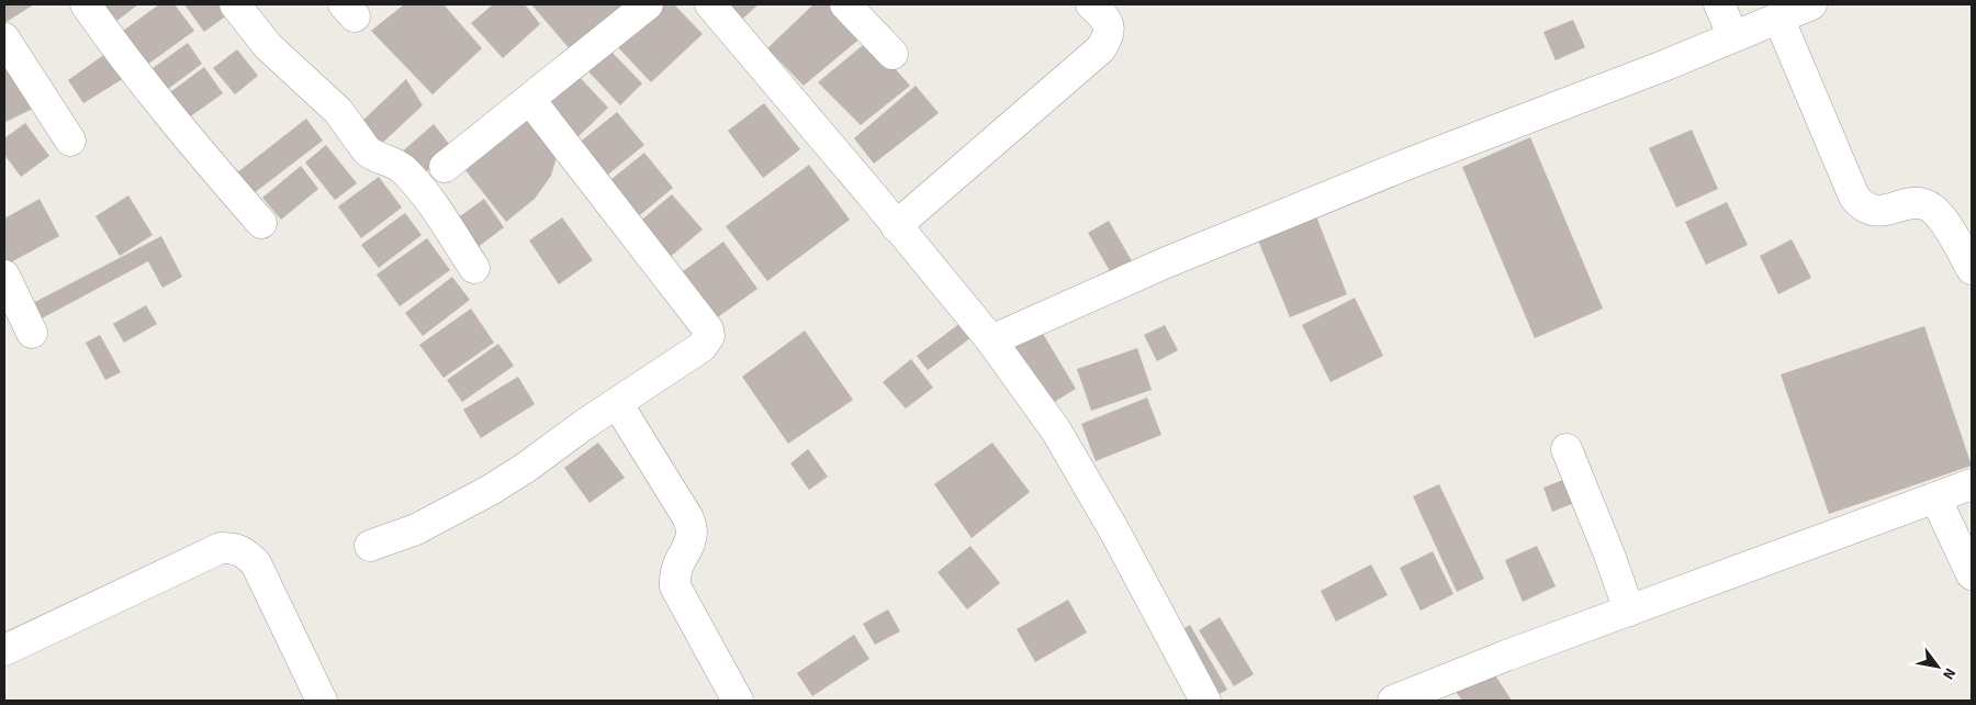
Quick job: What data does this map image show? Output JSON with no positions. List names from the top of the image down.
{
  "north": "bottom right"
}
